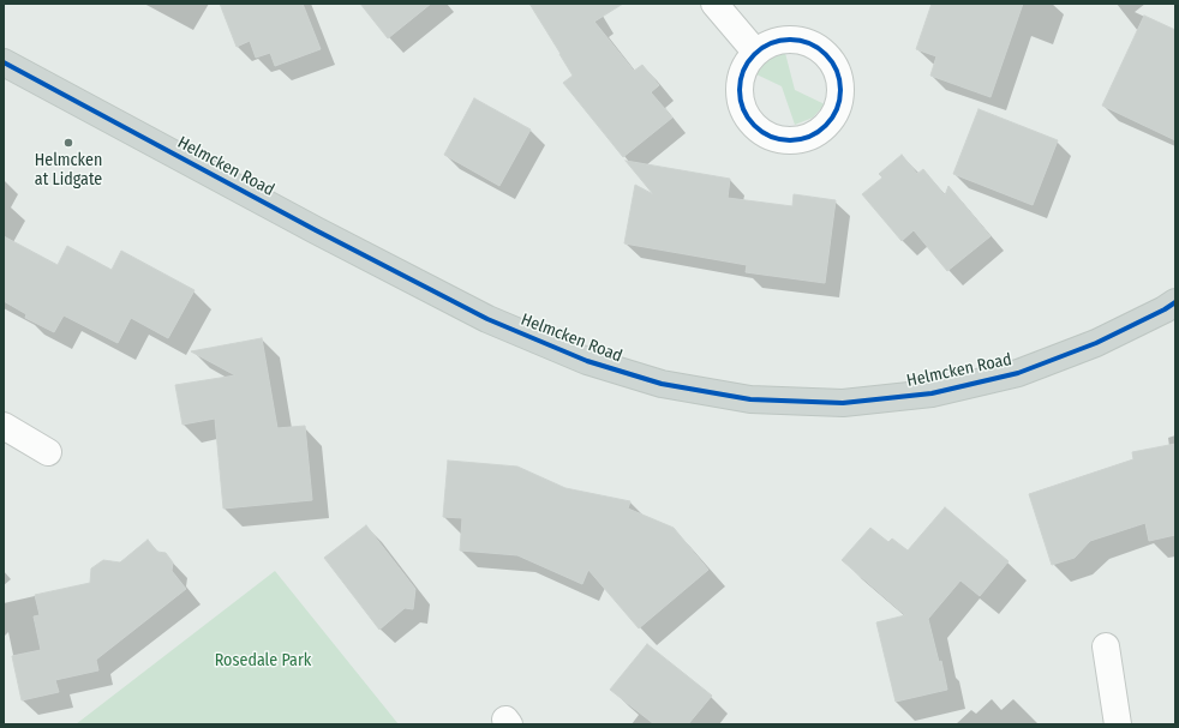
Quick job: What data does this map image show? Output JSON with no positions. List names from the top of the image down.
{
  "streets": {
    "main road": ["Helmcken Road"]
  },
  "parks": ["Rosedale Park"],
  "places": ["Helmcken at Lidgate"]
}
